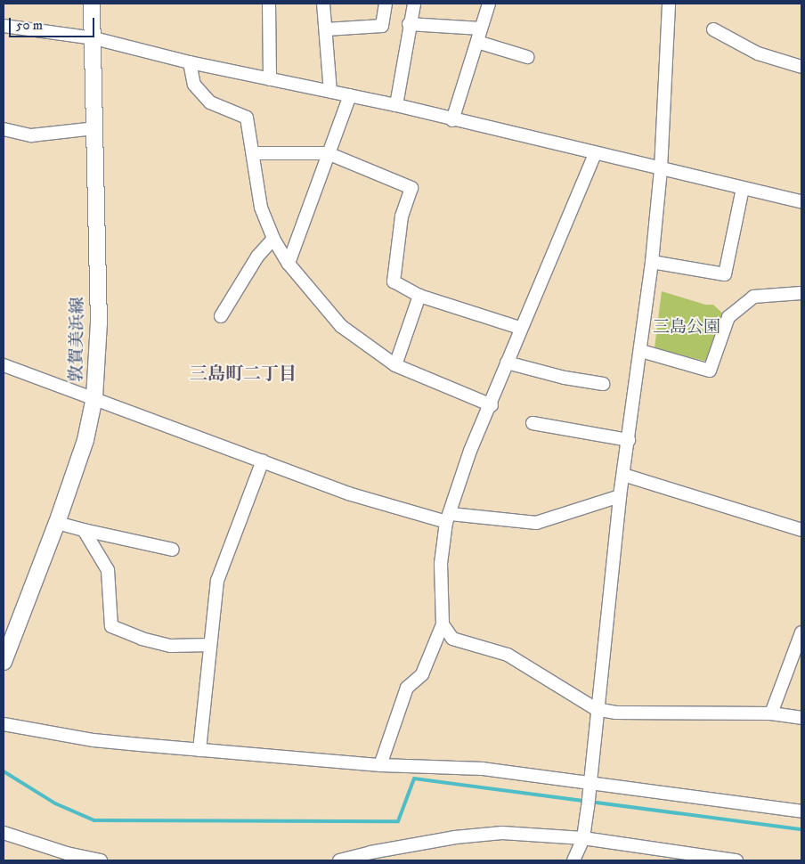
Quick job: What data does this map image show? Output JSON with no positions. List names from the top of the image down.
{
  "streets": {
    "main road": ["敦賀美浜線"]
  },
  "districts": ["三島町二丁目"],
  "parks": ["三島公園"],
  "scale_bar": "50 m"
}
